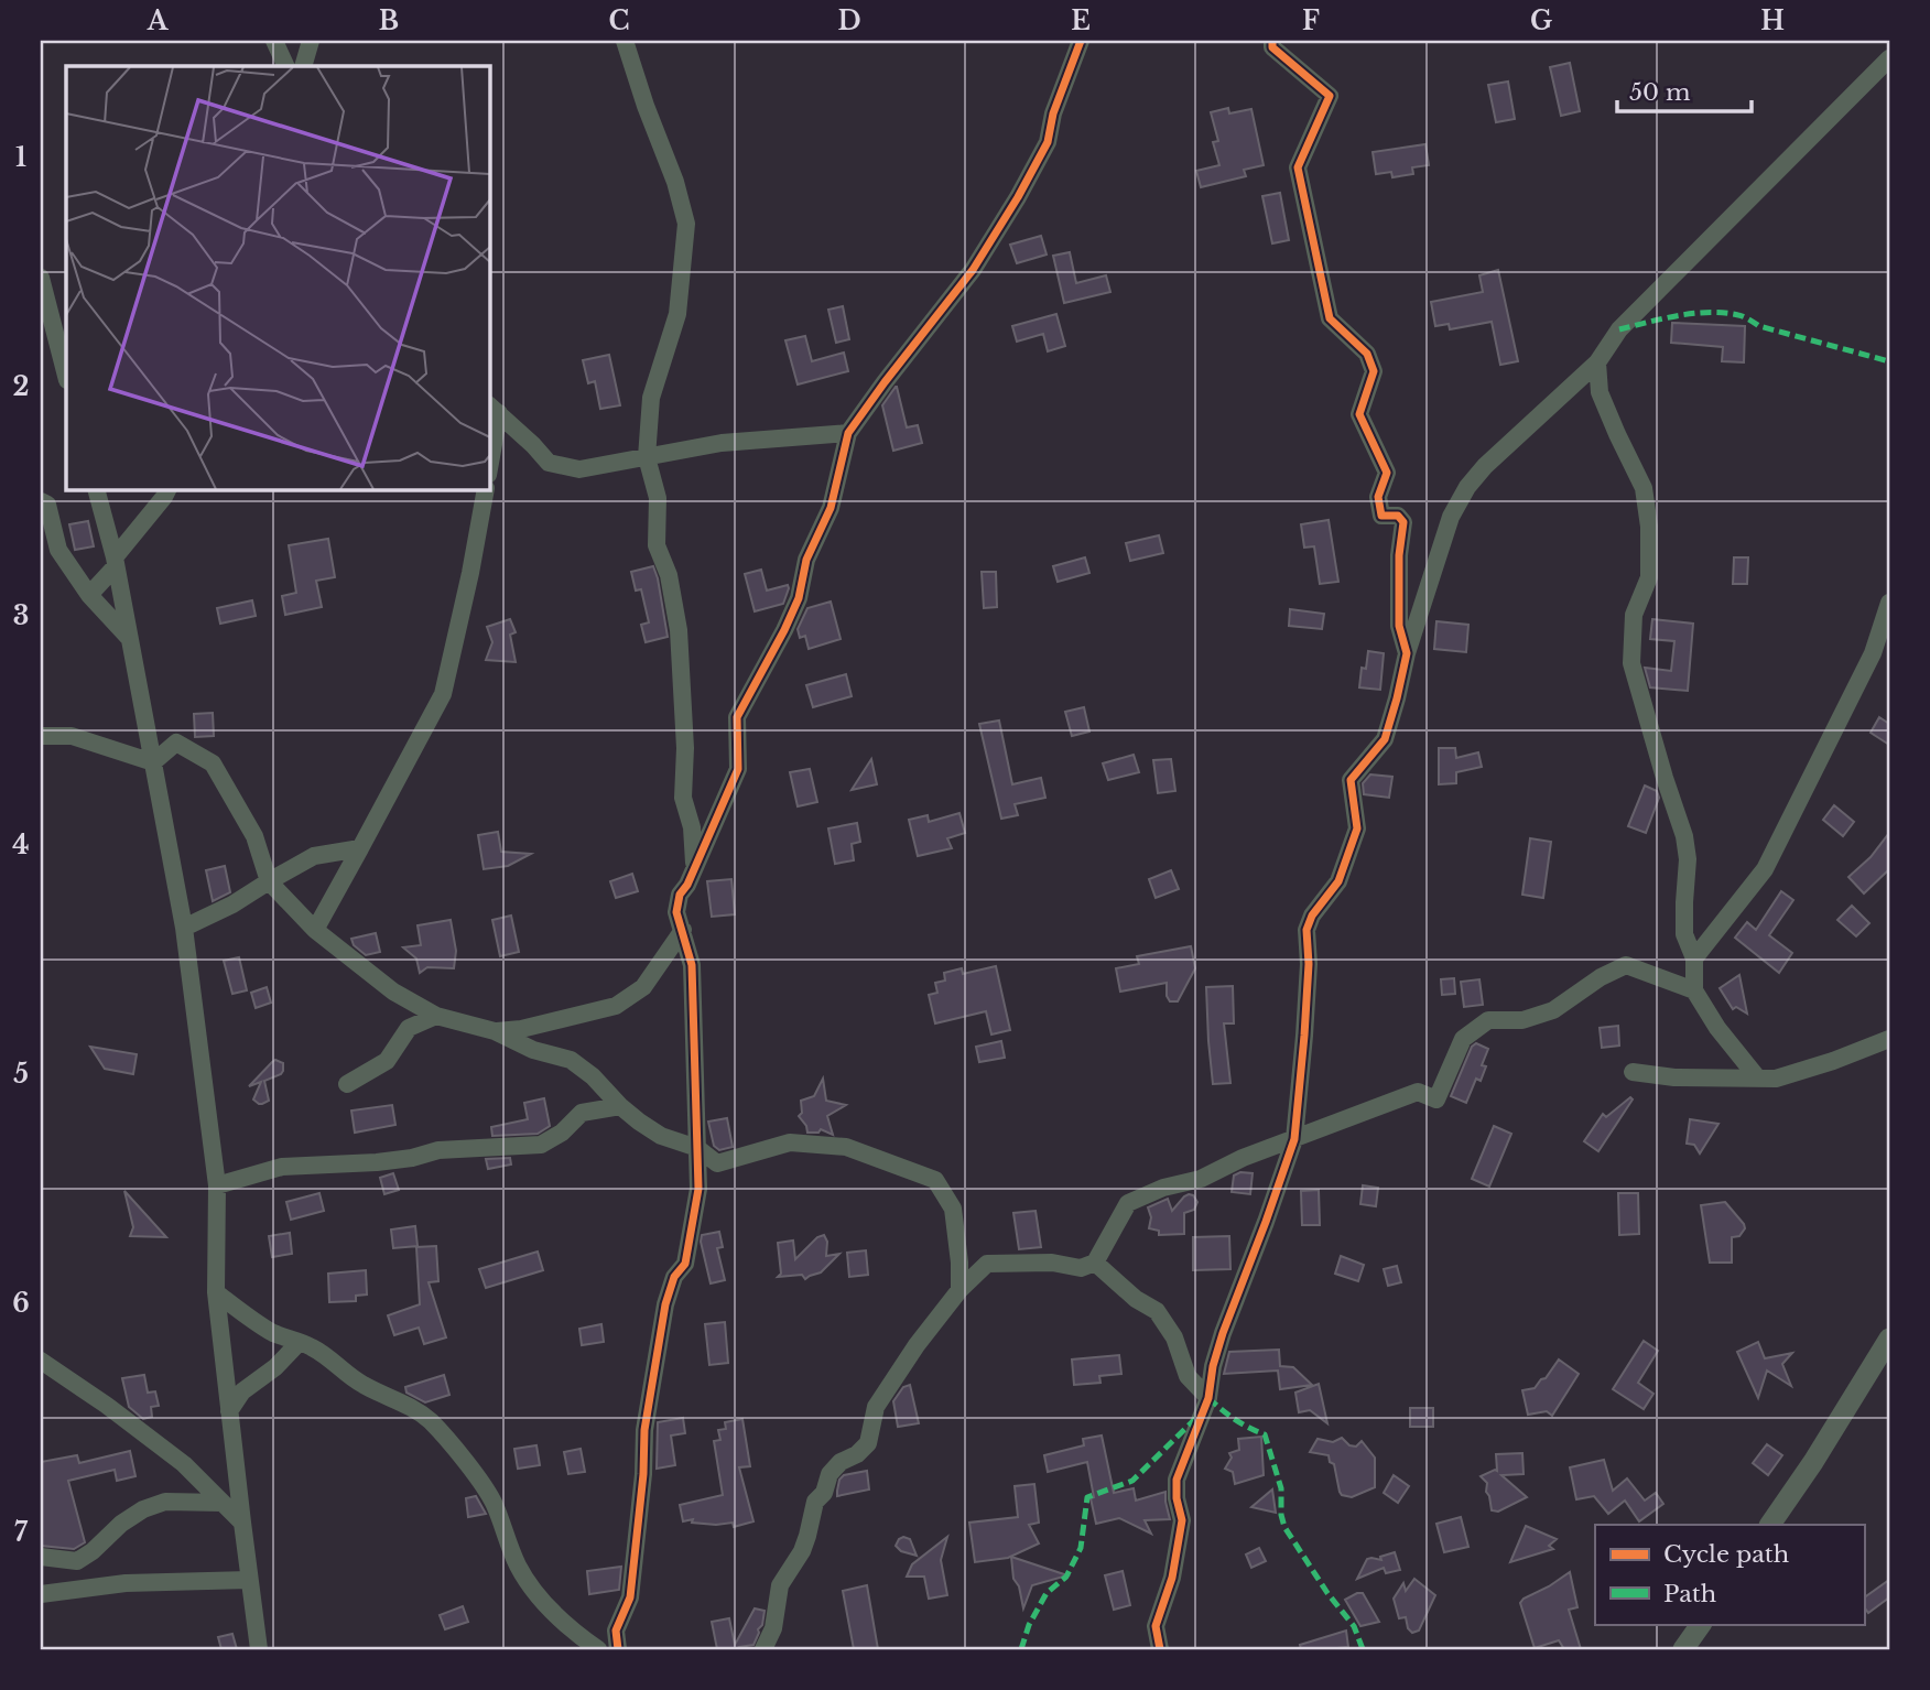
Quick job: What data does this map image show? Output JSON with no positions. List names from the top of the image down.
{
  "legend": ["Cycle path", "Path"],
  "scale_bar": "50 m",
  "grid": {
    "columns": [
      "A",
      "B",
      "C",
      "D",
      "E",
      "F",
      "G",
      "H"
    ],
    "rows": [
      "1",
      "2",
      "3",
      "4",
      "5",
      "6",
      "7"
    ]
  }
}
